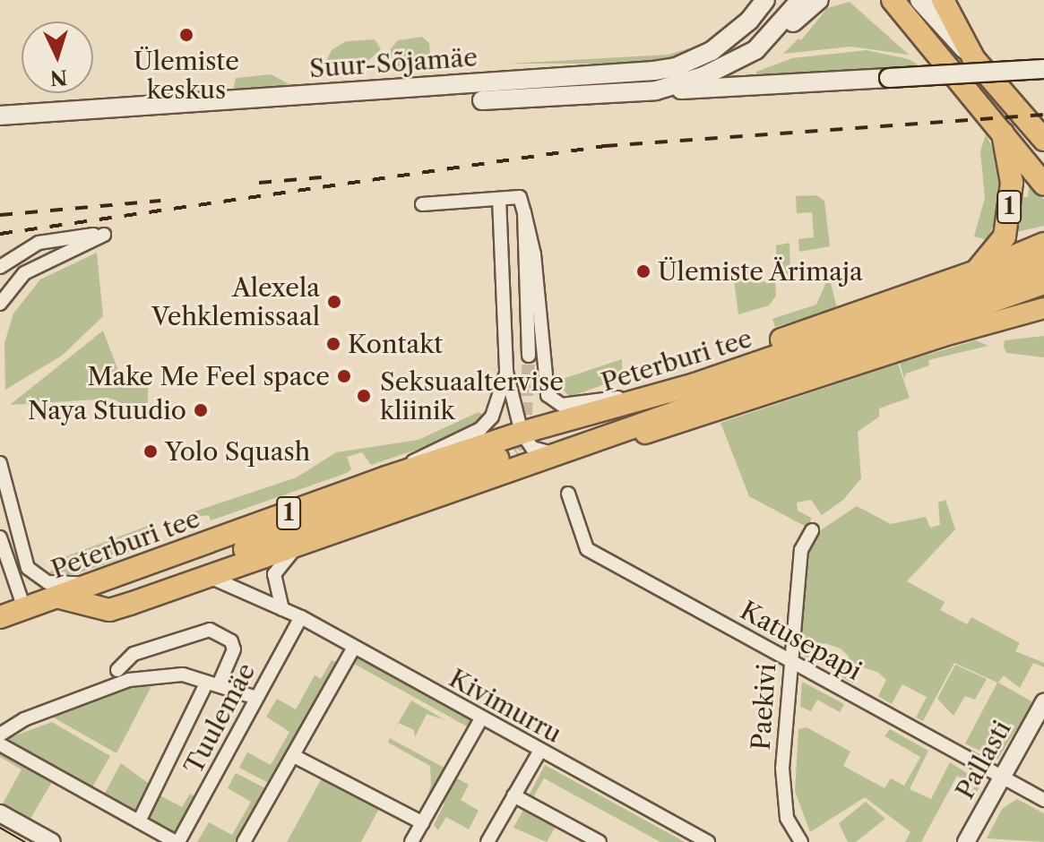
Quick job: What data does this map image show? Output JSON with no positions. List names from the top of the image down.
{
  "streets": {
    "highway": ["1", "Peterburi tee"],
    "main road": ["Suur-Sõjamäe"],
    "street": [
      "Katusepapi",
      "Kivimurru",
      "Paekivi",
      "Tuulemäe",
      "Pallasti"
    ]
  },
  "crossings": [
    ["1", "Peterburi tee"],
    ["Peterburi tee", "Kivimurru"],
    ["Katusepapi", "Paekivi"],
    ["Katusepapi", "Pallasti"],
    ["Kivimurru", "Tuulemäe"]
  ],
  "places": [
    "Ülemiste keskus",
    "Ülemiste Ärimaja",
    "Alexela Vehklemissaal",
    "Kontakt",
    "Make Me Feel space",
    "Seksuaaltervise kliinik",
    "Naya Stuudio",
    "Yolo Squash"
  ],
  "north": "bottom"
}
